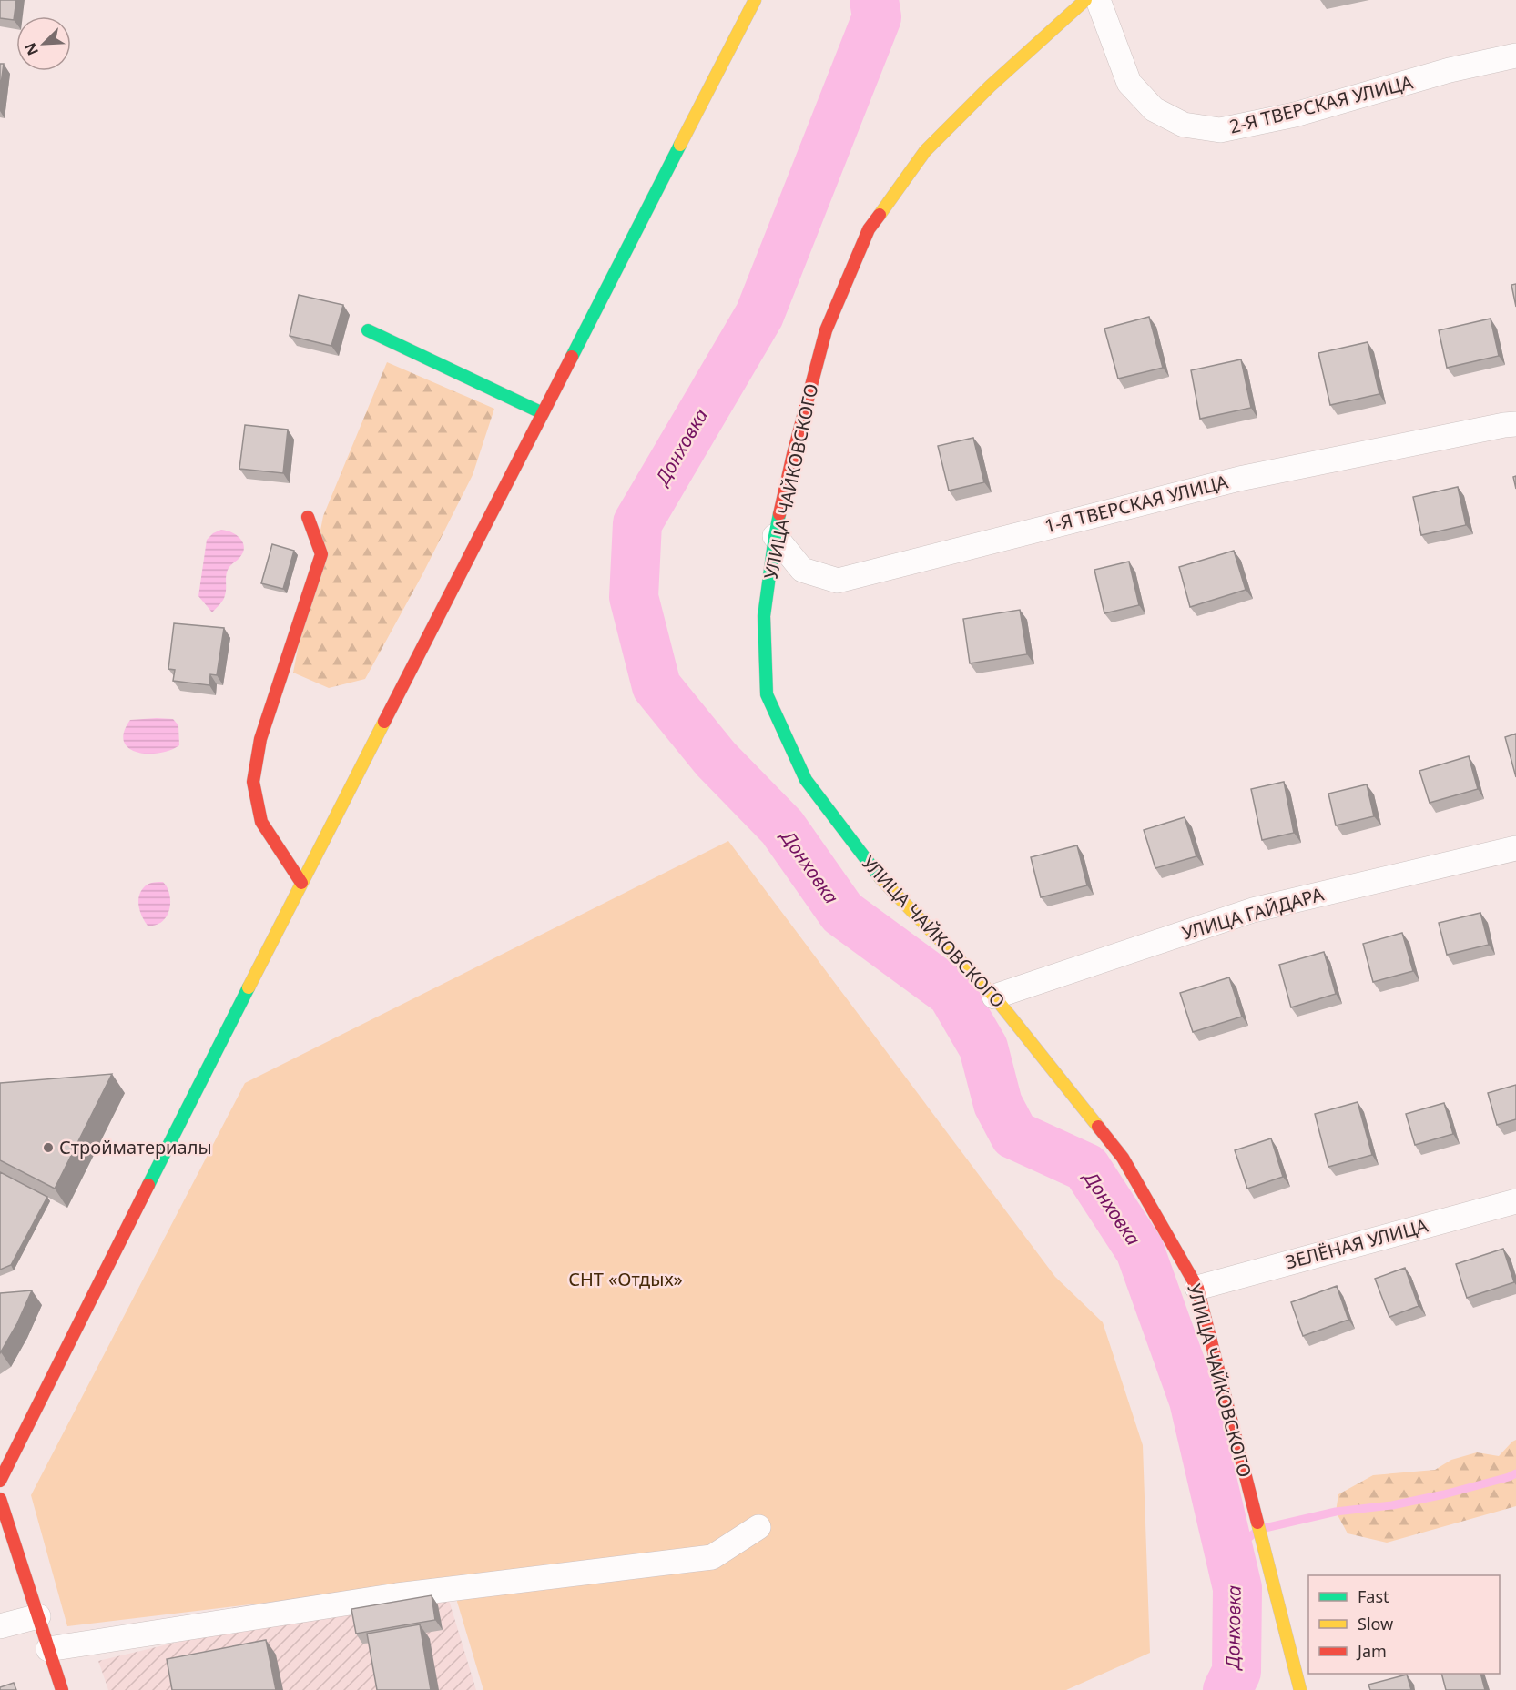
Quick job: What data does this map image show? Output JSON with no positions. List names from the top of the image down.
{
  "streets": {
    "street": [
      "2-Я ТВЕРСКАЯ УЛИЦА",
      "УЛИЦА ЧАЙКОВСКОГО",
      "1-Я ТВЕРСКАЯ УЛИЦА",
      "УЛИЦА ГАЙДАРА",
      "ЗЕЛЁНАЯ УЛИЦА"
    ]
  },
  "crossings": [
    ["УЛИЦА ЧАЙКОВСКОГО", "1-Я ТВЕРСКАЯ УЛИЦА"],
    ["УЛИЦА ЧАЙКОВСКОГО", "УЛИЦА ГАЙДАРА"],
    ["УЛИЦА ЧАЙКОВСКОГО", "ЗЕЛЁНАЯ УЛИЦА"]
  ],
  "water": ["Донховка"],
  "parks": ["СНТ «Отдых»"],
  "places": ["Стройматериалы"],
  "legend": ["Fast", "Slow", "Jam"],
  "north": "bottom left"
}
